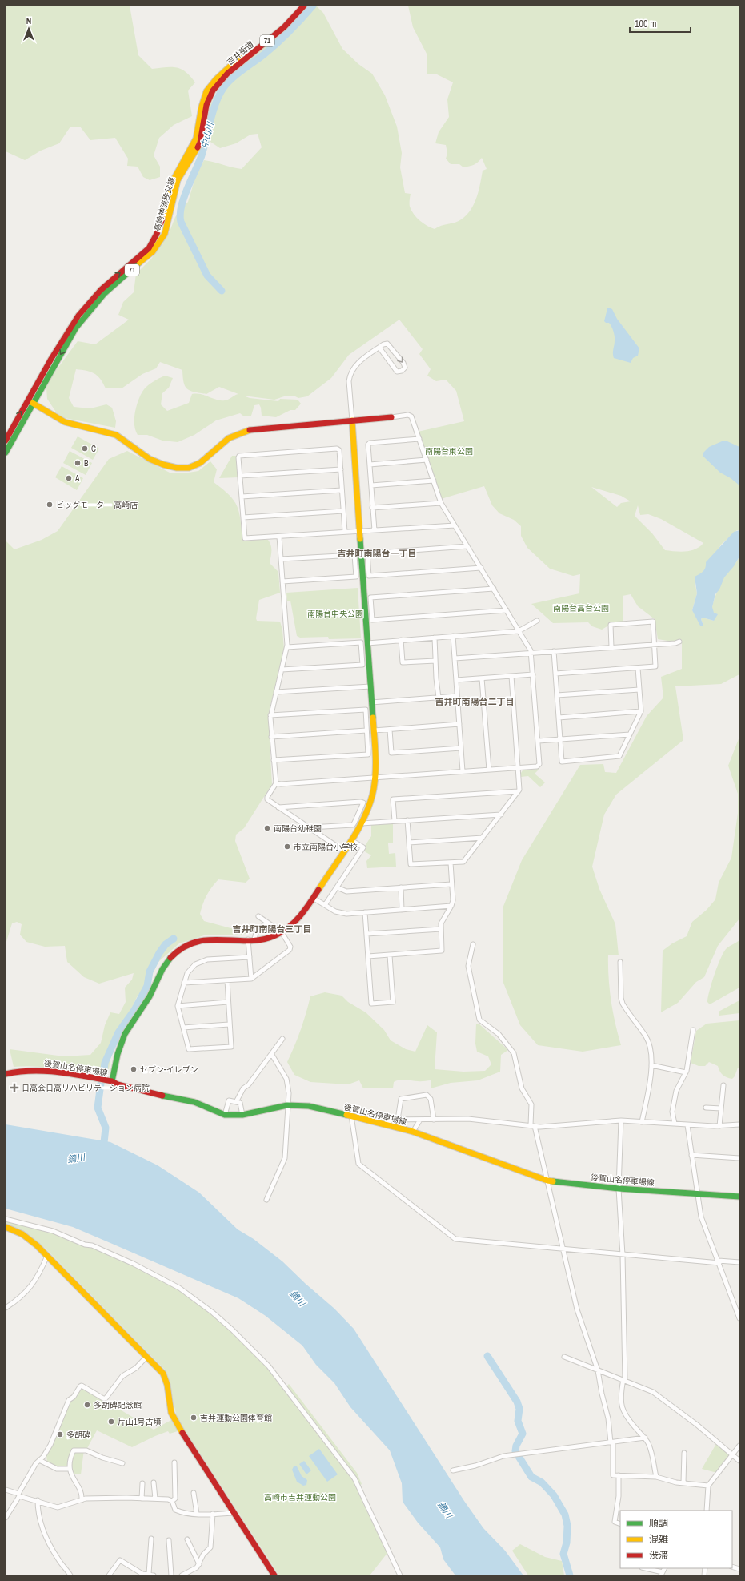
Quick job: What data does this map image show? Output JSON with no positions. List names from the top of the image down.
{
  "streets": {
    "main road": [
      "71",
      "吉井街道",
      "高崎神流秩父線",
      "後賀山名停車場線"
    ]
  },
  "crossings": [
    ["吉井街道", "高崎神流秩父線"]
  ],
  "districts": ["吉井町南陽台一丁目", "吉井町南陽台二丁目", "吉井町南陽台三丁目"],
  "water": ["中山川", "鏑川"],
  "parks": [
    "南陽台東公園",
    "南陽台高台公園",
    "南陽台中央公園",
    "高崎市吉井運動公園"
  ],
  "places": {
    "other": [
      "C",
      "B",
      "A",
      "ビッグモーター 高崎店",
      "南陽台幼稚園",
      "市立南陽台小学校",
      "セブン-イレブン",
      "多胡碑記念館",
      "吉井運動公園体育館",
      "片山1号古墳",
      "多胡碑"
    ],
    "health": ["日高会日高リハビリテーション病院"]
  },
  "legend": ["順調", "混雑", "渋滞"],
  "scale_bar": "100 m",
  "north": "top"
}
